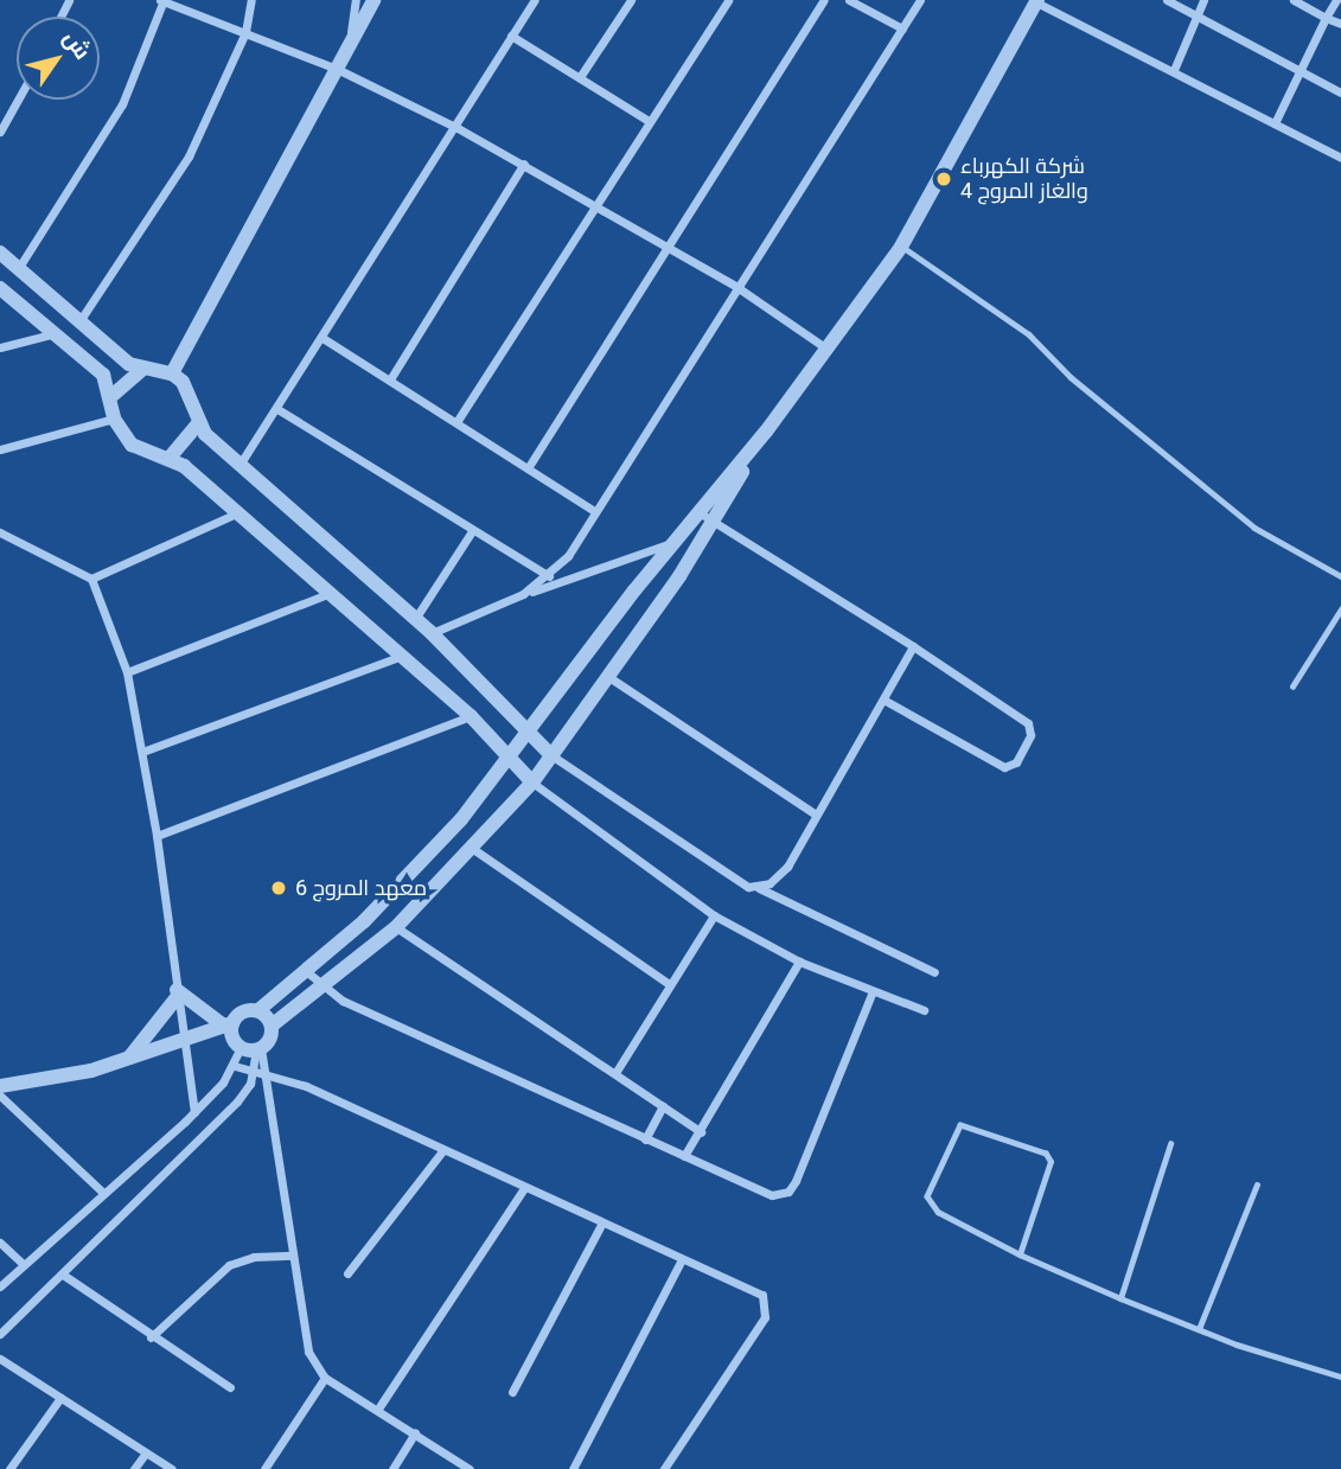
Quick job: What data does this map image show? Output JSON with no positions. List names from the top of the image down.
{
  "places": ["شركة الكهرباء والغاز المروج 4", "معهد المروج 6"],
  "north": "top right"
}
